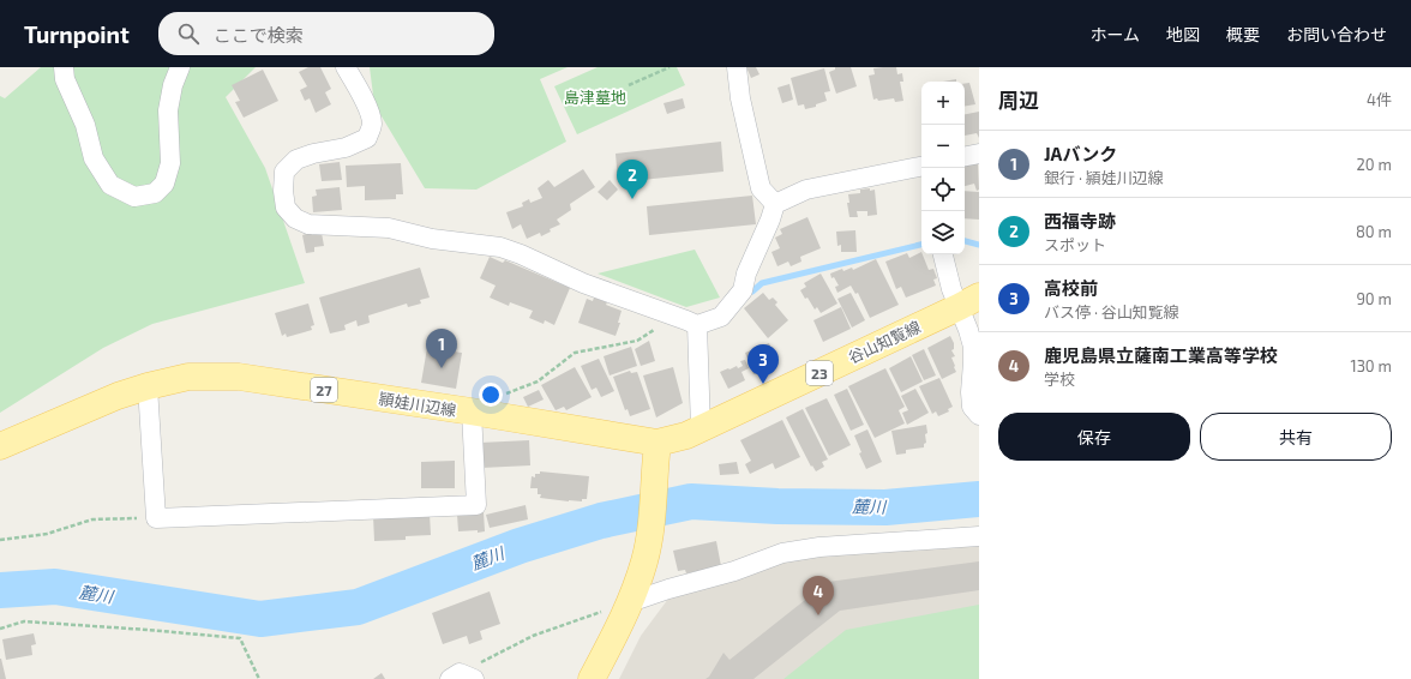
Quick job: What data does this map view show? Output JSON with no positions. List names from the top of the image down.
{
  "streets": {
    "main road": [
      "谷山知覧線",
      "23",
      "27",
      "頴娃川辺線"
    ]
  },
  "crossings": [
    ["谷山知覧線", "頴娃川辺線"]
  ],
  "water": ["麓川"],
  "parks": ["島津墓地"],
  "page": {
    "header": "Turnpoint",
    "search": "ここで検索",
    "nav": [
      "ホーム",
      "地図",
      "概要",
      "お問い合わせ"
    ],
    "heading": ["周辺", "4件"],
    "map_buttons": ["+", "−"],
    "list": [
      {
        "mark": "1",
        "name": "JAバンク",
        "note": "銀行 · 頴娃川辺線",
        "value": "20 m"
      },
      {
        "mark": "2",
        "name": "西福寺跡",
        "note": "スポット",
        "value": "80 m"
      },
      {
        "mark": "3",
        "name": "高校前",
        "note": "バス停 · 谷山知覧線",
        "value": "90 m"
      },
      {
        "mark": "4",
        "name": "鹿児島県立薩南工業高等学校",
        "note": "学校",
        "value": "130 m"
      }
    ],
    "pins": [
      "2",
      "1",
      "3",
      "4"
    ],
    "buttons": ["保存", "共有"]
  }
}
